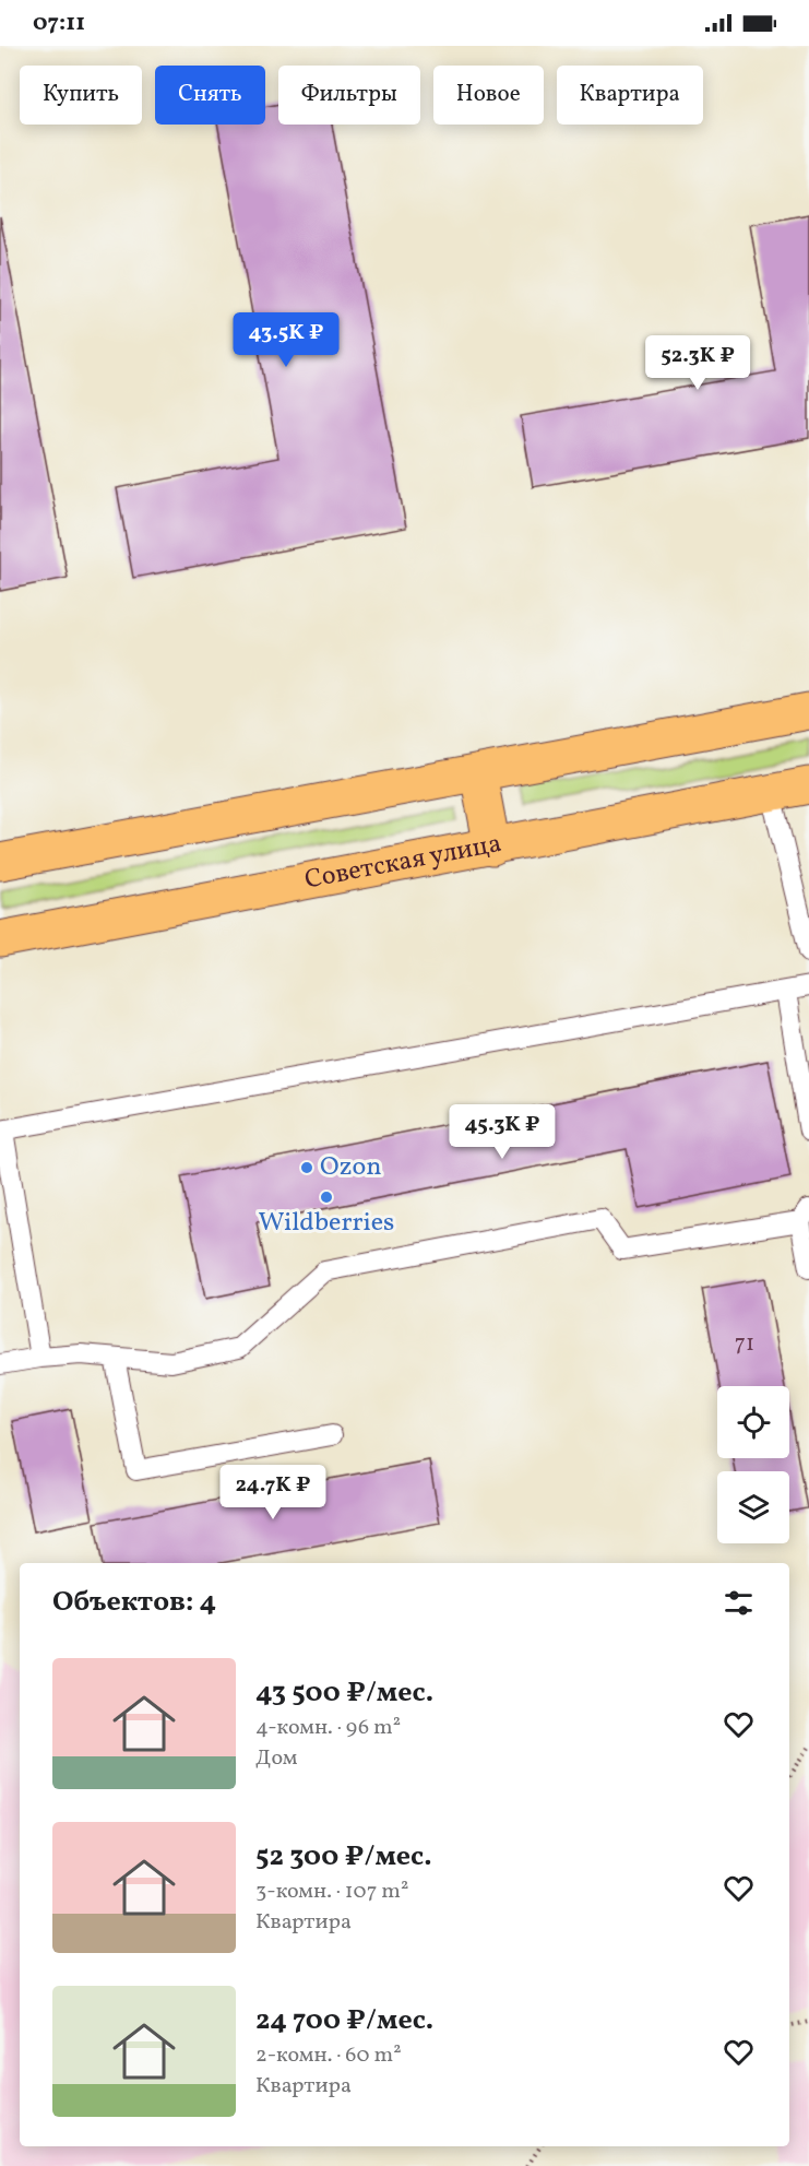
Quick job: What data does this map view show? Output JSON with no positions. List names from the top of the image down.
{
  "streets": {
    "main road": ["Советская улица"]
  },
  "places": ["Ozon", "Wildberries"],
  "house_numbers": ["71"],
  "page": {
    "status": "07:11",
    "chip": [
      "Купить",
      "Снять",
      "Фильтры",
      "Новое",
      "Квартира"
    ],
    "price": [
      "43.5K ₽",
      "52.3K ₽",
      "45.3K ₽",
      "24.7K ₽"
    ],
    "heading": "Объектов: 4",
    "list": [
      {
        "name": "43 500 ₽/мес.",
        "note": "4-комн. · 96 m² · Дом"
      },
      {
        "name": "52 300 ₽/мес.",
        "note": "3-комн. · 107 m² · Квартира"
      },
      {
        "name": "24 700 ₽/мес.",
        "note": "2-комн. · 60 m² · Квартира"
      }
    ]
  }
}
